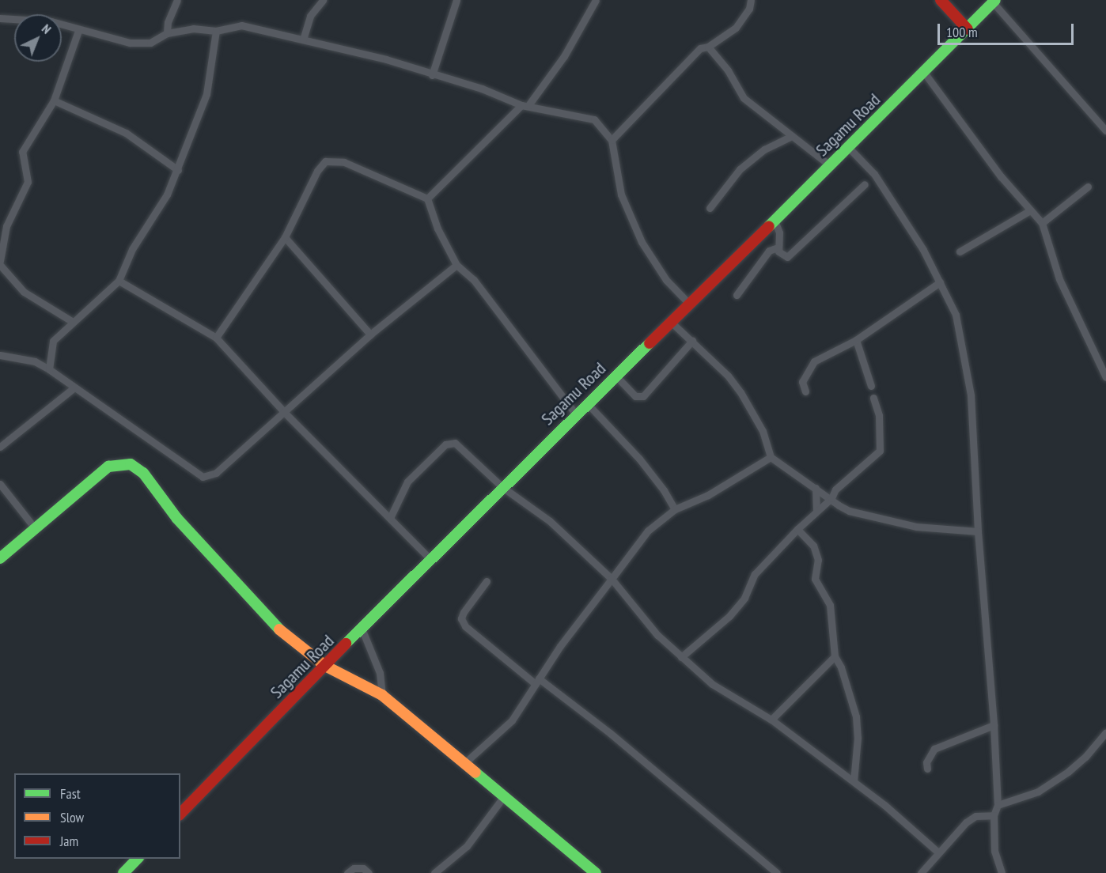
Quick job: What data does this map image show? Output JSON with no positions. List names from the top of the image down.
{
  "streets": {
    "main road": ["Sagamu Road"]
  },
  "legend": ["Fast", "Slow", "Jam"],
  "scale_bar": "100 m",
  "north": "top right"
}
